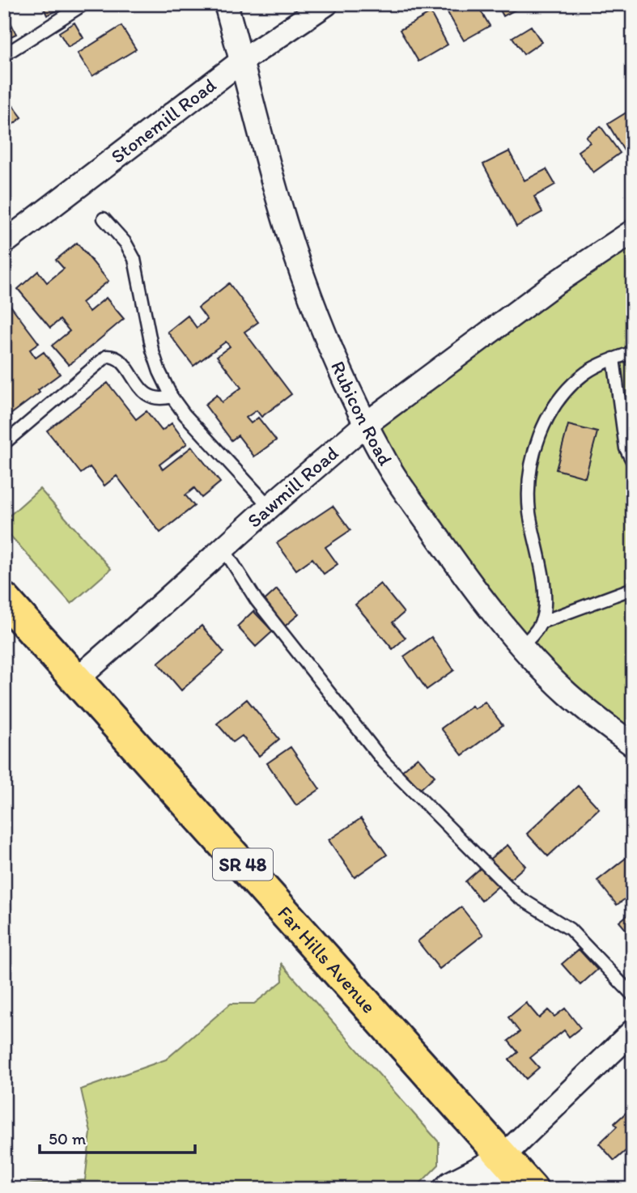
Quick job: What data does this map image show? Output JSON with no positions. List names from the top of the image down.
{
  "streets": {
    "main road": ["SR 48", "Far Hills Avenue"],
    "street": ["Stonemill Road", "Rubicon Road", "Sawmill Road"]
  },
  "crossings": [
    ["Stonemill Road", "Rubicon Road"],
    ["Rubicon Road", "Sawmill Road"],
    ["Sawmill Road", "SR 48"],
    ["Sawmill Road", "Far Hills Avenue"],
    ["SR 48", "Far Hills Avenue"]
  ],
  "scale_bar": "50 m"
}
